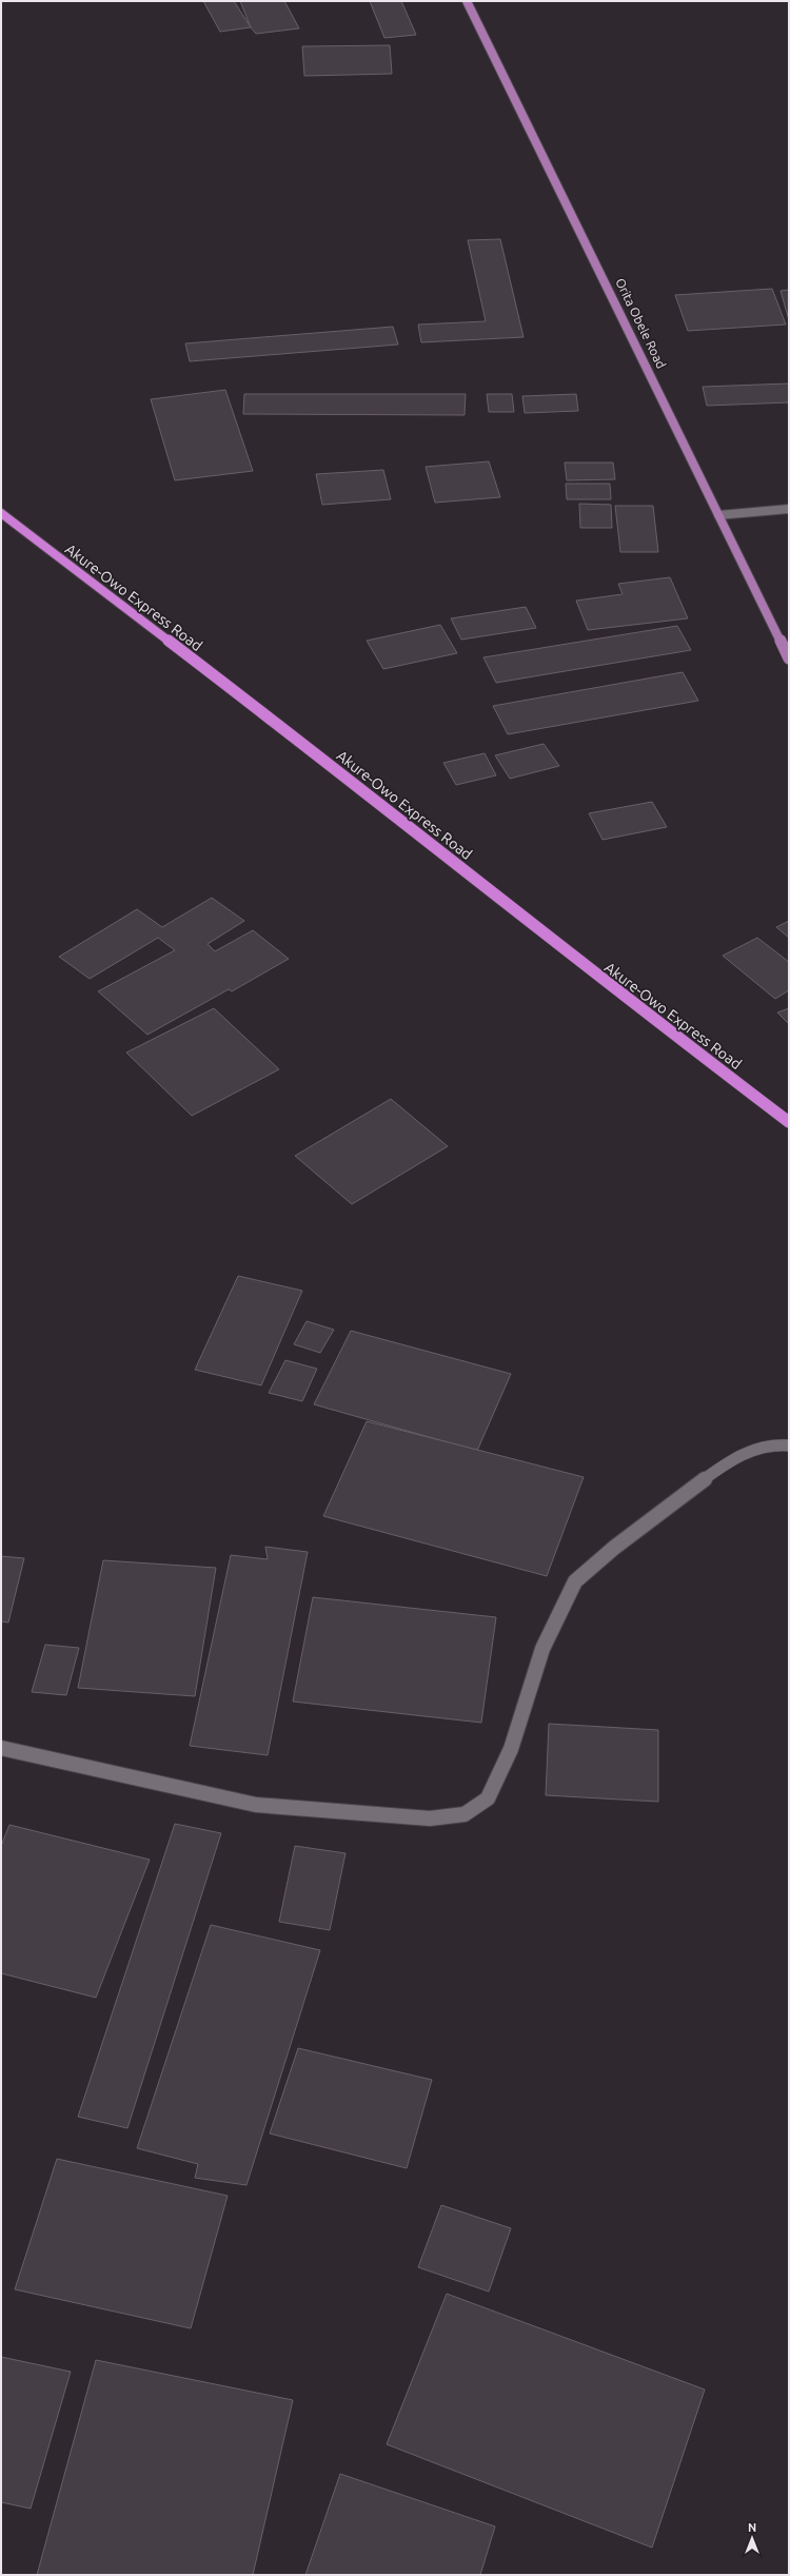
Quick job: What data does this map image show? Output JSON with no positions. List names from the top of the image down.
{
  "streets": {
    "highway": ["Akure-Owo Express Road"],
    "main road": ["Orita Obele Road"]
  },
  "north": "top"
}
